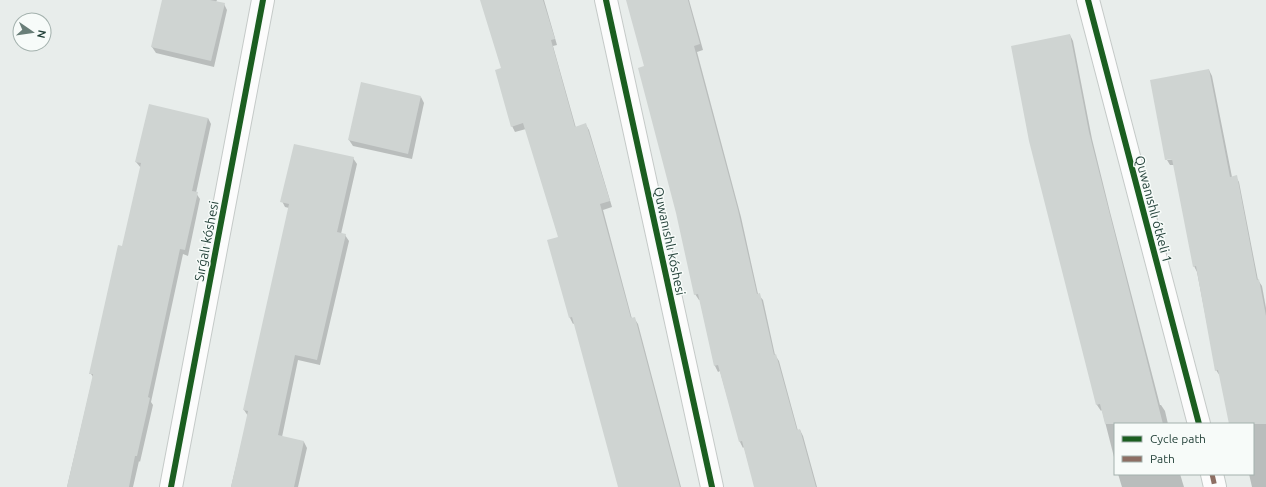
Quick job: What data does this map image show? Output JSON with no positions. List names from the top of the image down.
{
  "streets": {
    "street": ["Quwanıshlı ótkeli 1", "Sırǵalı kóshesi", "Quwanıshlı kóshesi"]
  },
  "legend": ["Cycle path", "Path"],
  "north": "right"
}
